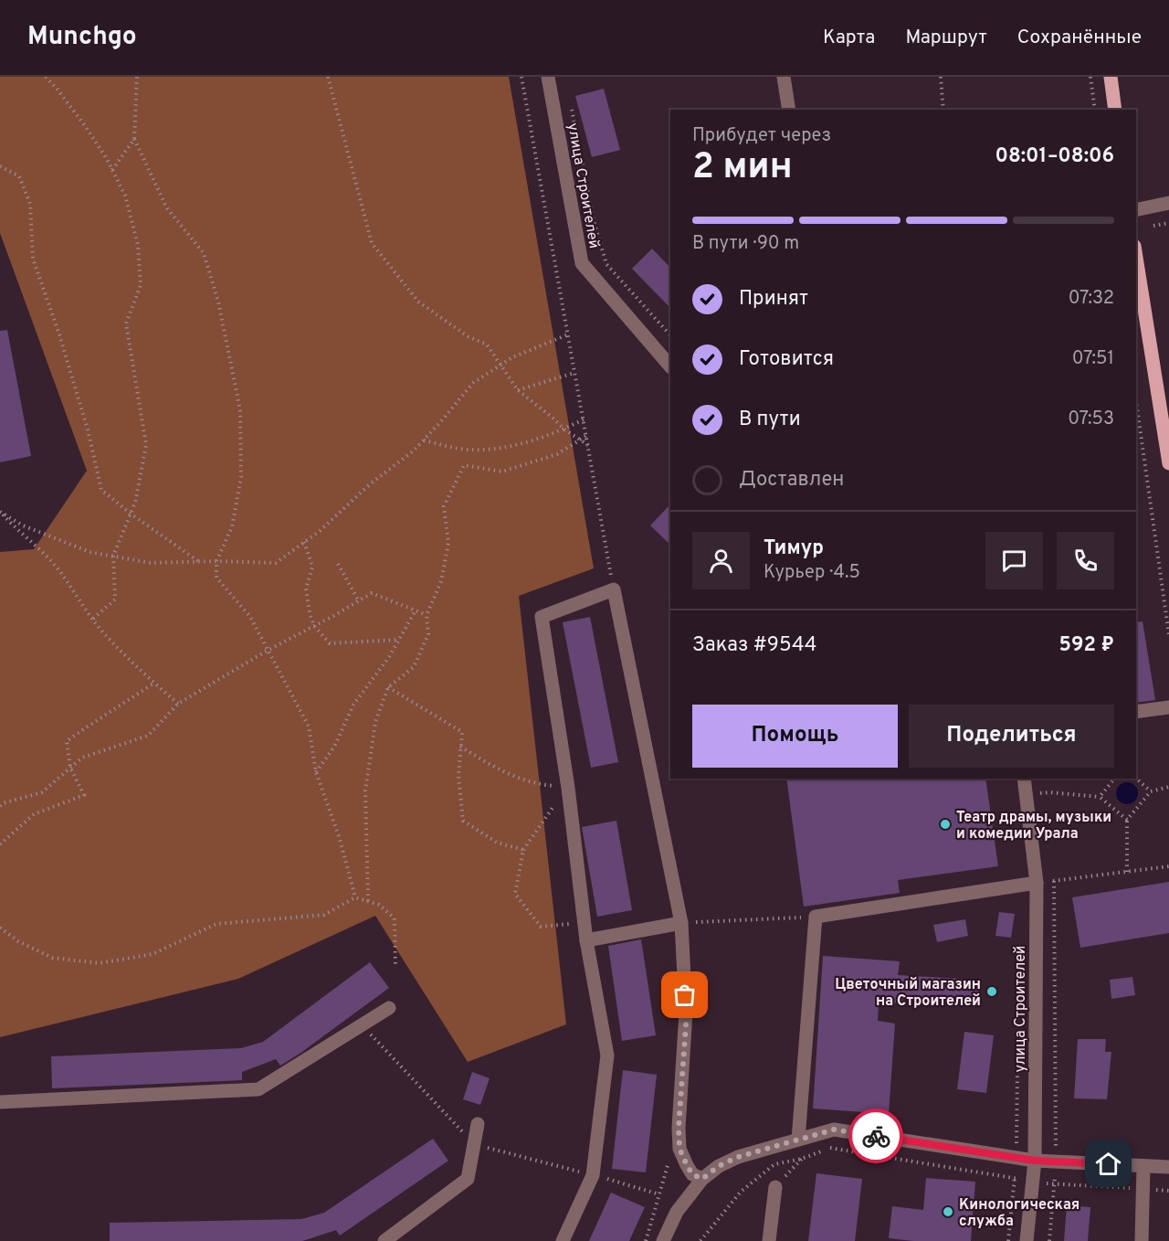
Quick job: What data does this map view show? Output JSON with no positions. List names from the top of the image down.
{
  "streets": {
    "street": ["улица Строителей"]
  },
  "places": ["Театр драмы, музыки и комедии Урала", "Цветочный магазин на Строителей", "Кинологическая служба"],
  "page": {
    "header": "Munchgo",
    "nav": ["Карта", "Маршрут", "Сохранённые"],
    "heading": ["2 мин", "Прибудет через", "08:01–08:06"],
    "panel": [
      "Тимур",
      "Курьер · 4.5",
      "Заказ #9544",
      "592 ₽"
    ],
    "bar": "В пути · 90 m",
    "list": [
      ["Принят", "07:32"],
      ["Готовится", "07:51"],
      ["В пути", "07:53"],
      "Доставлен"
    ],
    "buttons": ["Помощь", "Поделиться"]
  }
}
